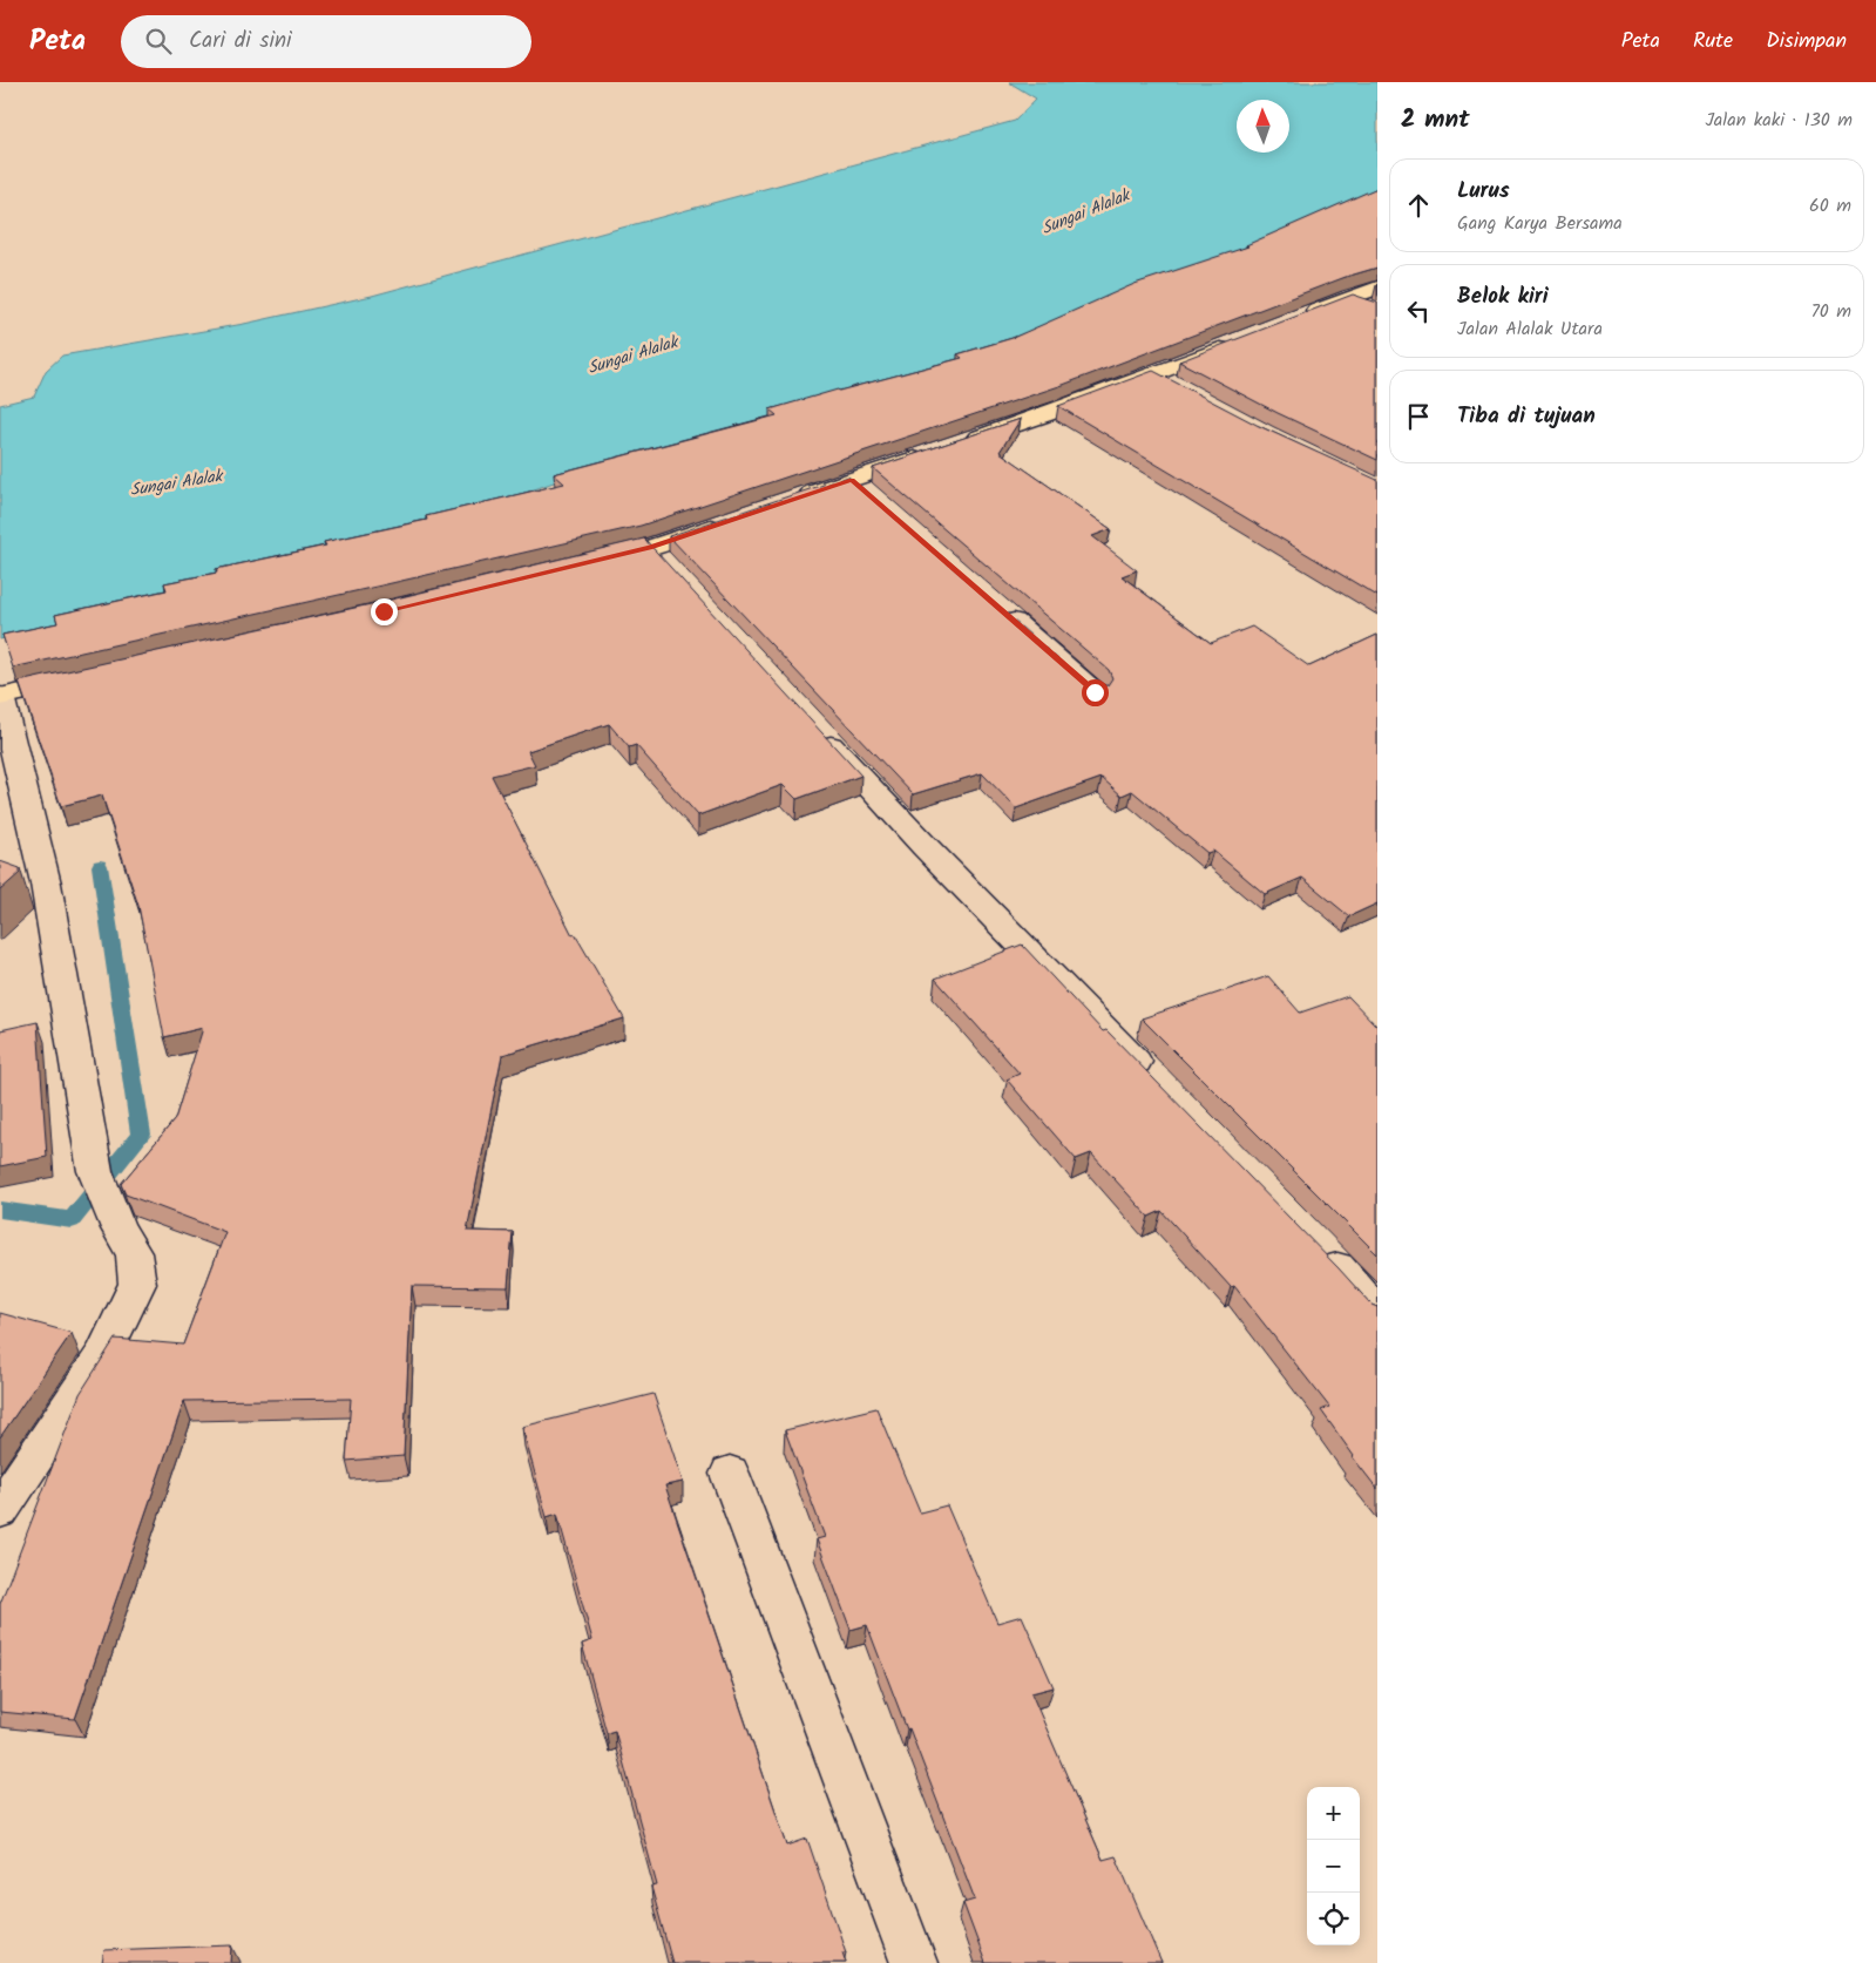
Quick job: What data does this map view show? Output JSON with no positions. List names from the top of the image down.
{
  "water": ["Sungai Alalak"],
  "north": "top",
  "page": {
    "header": "Peta",
    "search": "Cari di sini",
    "nav": ["Peta", "Rute", "Disimpan"],
    "heading": ["2 mnt", "Jalan kaki · 130 m"],
    "list": [
      ["Lurus", "Gang Karya Bersama", "60 m"],
      ["Belok kiri", "Jalan Alalak Utara", "70 m"],
      "Tiba di tujuan"
    ],
    "map_buttons": ["+", "−"]
  }
}
